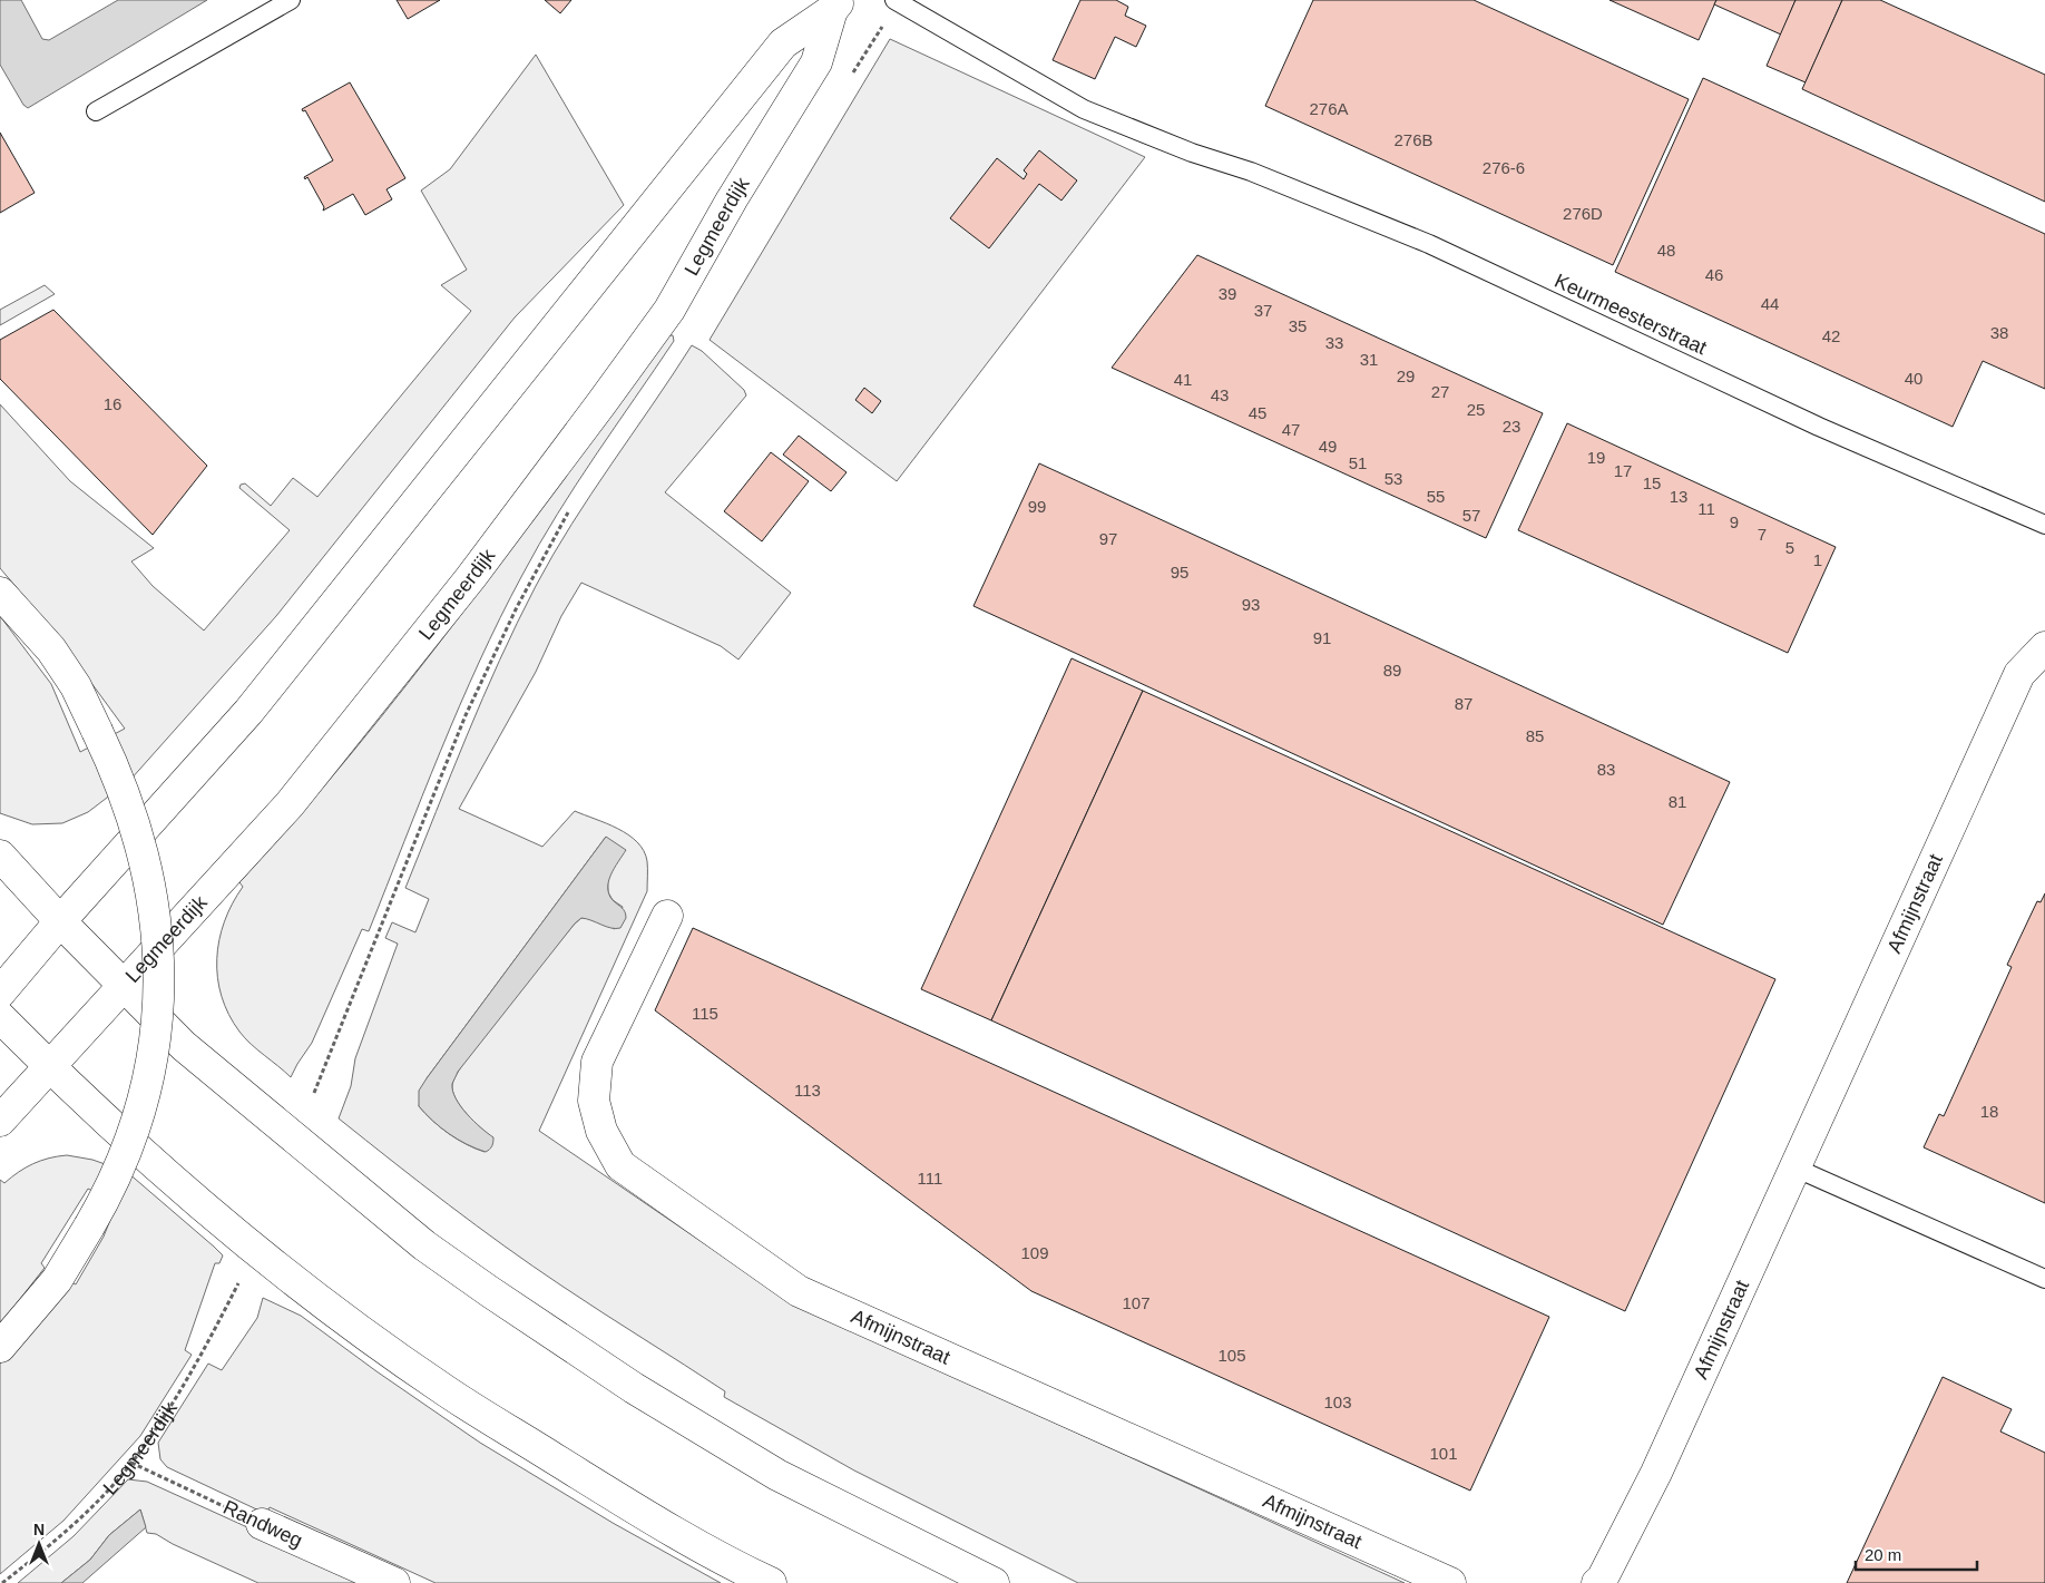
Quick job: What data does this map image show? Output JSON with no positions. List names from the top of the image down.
{
  "streets": {
    "main road": ["Legmeerdijk", "Afmijnstraat", "Randweg"],
    "lane": ["Keurmeesterstraat"]
  },
  "crossings": [
    ["Legmeerdijk", "Randweg"]
  ],
  "house_numbers": [
    "276A",
    "276B",
    "276-6",
    "276D",
    "48",
    "46",
    "39",
    "44",
    "37",
    "35",
    "38",
    "42",
    "33",
    "31",
    "29",
    "40",
    "41",
    "27",
    "43",
    "16",
    "25",
    "45",
    "23",
    "47",
    "49",
    "19",
    "51",
    "17",
    "53",
    "15",
    "55",
    "13",
    "99",
    "11",
    "57",
    "9",
    "7",
    "97",
    "5",
    "1",
    "95",
    "93",
    "91",
    "89",
    "87",
    "85",
    "83",
    "81",
    "115",
    "113",
    "18",
    "111",
    "109",
    "107",
    "105",
    "103",
    "101"
  ],
  "scale_bar": "20 m",
  "north": "top"
}
